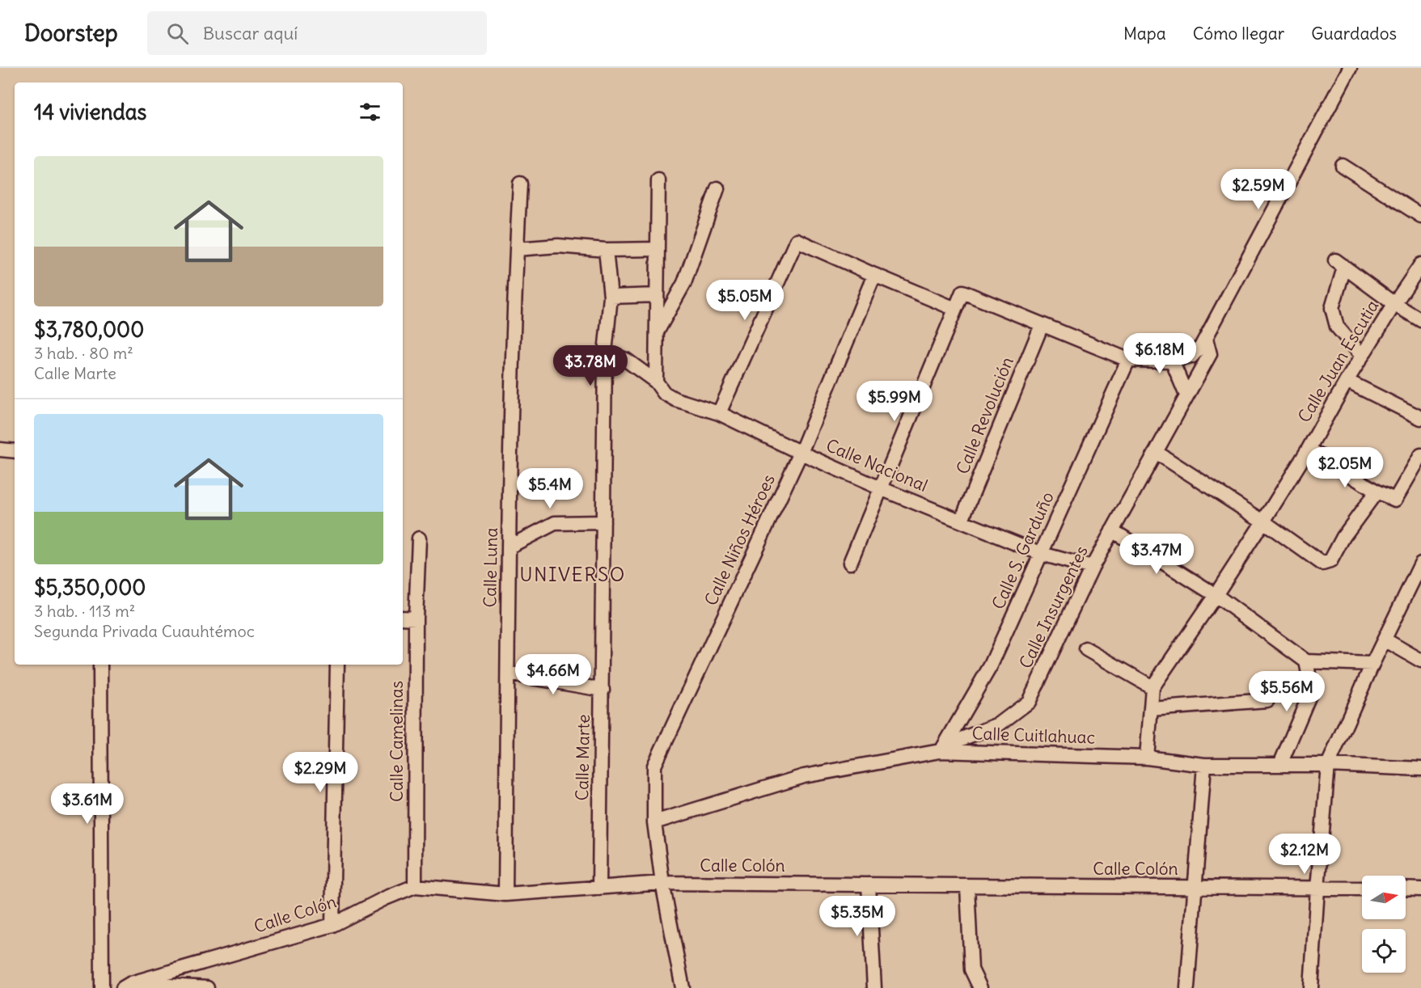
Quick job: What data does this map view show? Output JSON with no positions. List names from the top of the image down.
{
  "streets": {
    "street": [
      "Calle Juan Escutia",
      "Calle Revolución",
      "Calle Nacional",
      "Calle Niños Héroes",
      "Calle S. Garduño",
      "Calle Luna",
      "Calle Insurgentes",
      "Calle Cuitlahuac",
      "Calle Camelinas",
      "Calle Marte",
      "Calle Colón"
    ]
  },
  "crossings": [
    ["Calle Revolución", "Calle Nacional"],
    ["Calle Nacional", "Calle Niños Héroes"],
    ["Calle Nacional", "Calle S. Garduño"],
    ["Calle Nacional", "Calle Insurgentes"],
    ["Calle Nacional", "Calle Marte"],
    ["Calle Niños Héroes", "Calle Cuitlahuac"],
    ["Calle Niños Héroes", "Calle Colón"],
    ["Calle S. Garduño", "Calle Insurgentes"],
    ["Calle S. Garduño", "Calle Cuitlahuac"],
    ["Calle Luna", "Calle Colón"],
    ["Calle Insurgentes", "Calle Cuitlahuac"],
    ["Calle Camelinas", "Calle Colón"],
    ["Calle Marte", "Calle Colón"]
  ],
  "districts": ["UNIVERSO"],
  "north": "right",
  "page": {
    "header": "Doorstep",
    "search": "Buscar aquí",
    "nav": ["Mapa", "Cómo llegar", "Guardados"],
    "heading": "14 viviendas",
    "list": [
      {
        "name": "$3,780,000",
        "note": "3 hab. · 80 m² · Calle Marte"
      },
      {
        "name": "$5,350,000",
        "note": "3 hab. · 113 m² · Segunda Privada Cuauhtémoc"
      }
    ],
    "price": [
      "$2.59M",
      "$5.05M",
      "$6.18M",
      "$3.78M",
      "$5.99M",
      "$2.05M",
      "$5.4M",
      "$3.47M",
      "$4.66M",
      "$5.56M",
      "$2.29M",
      "$3.61M",
      "$2.12M",
      "$5.35M"
    ]
  }
}
